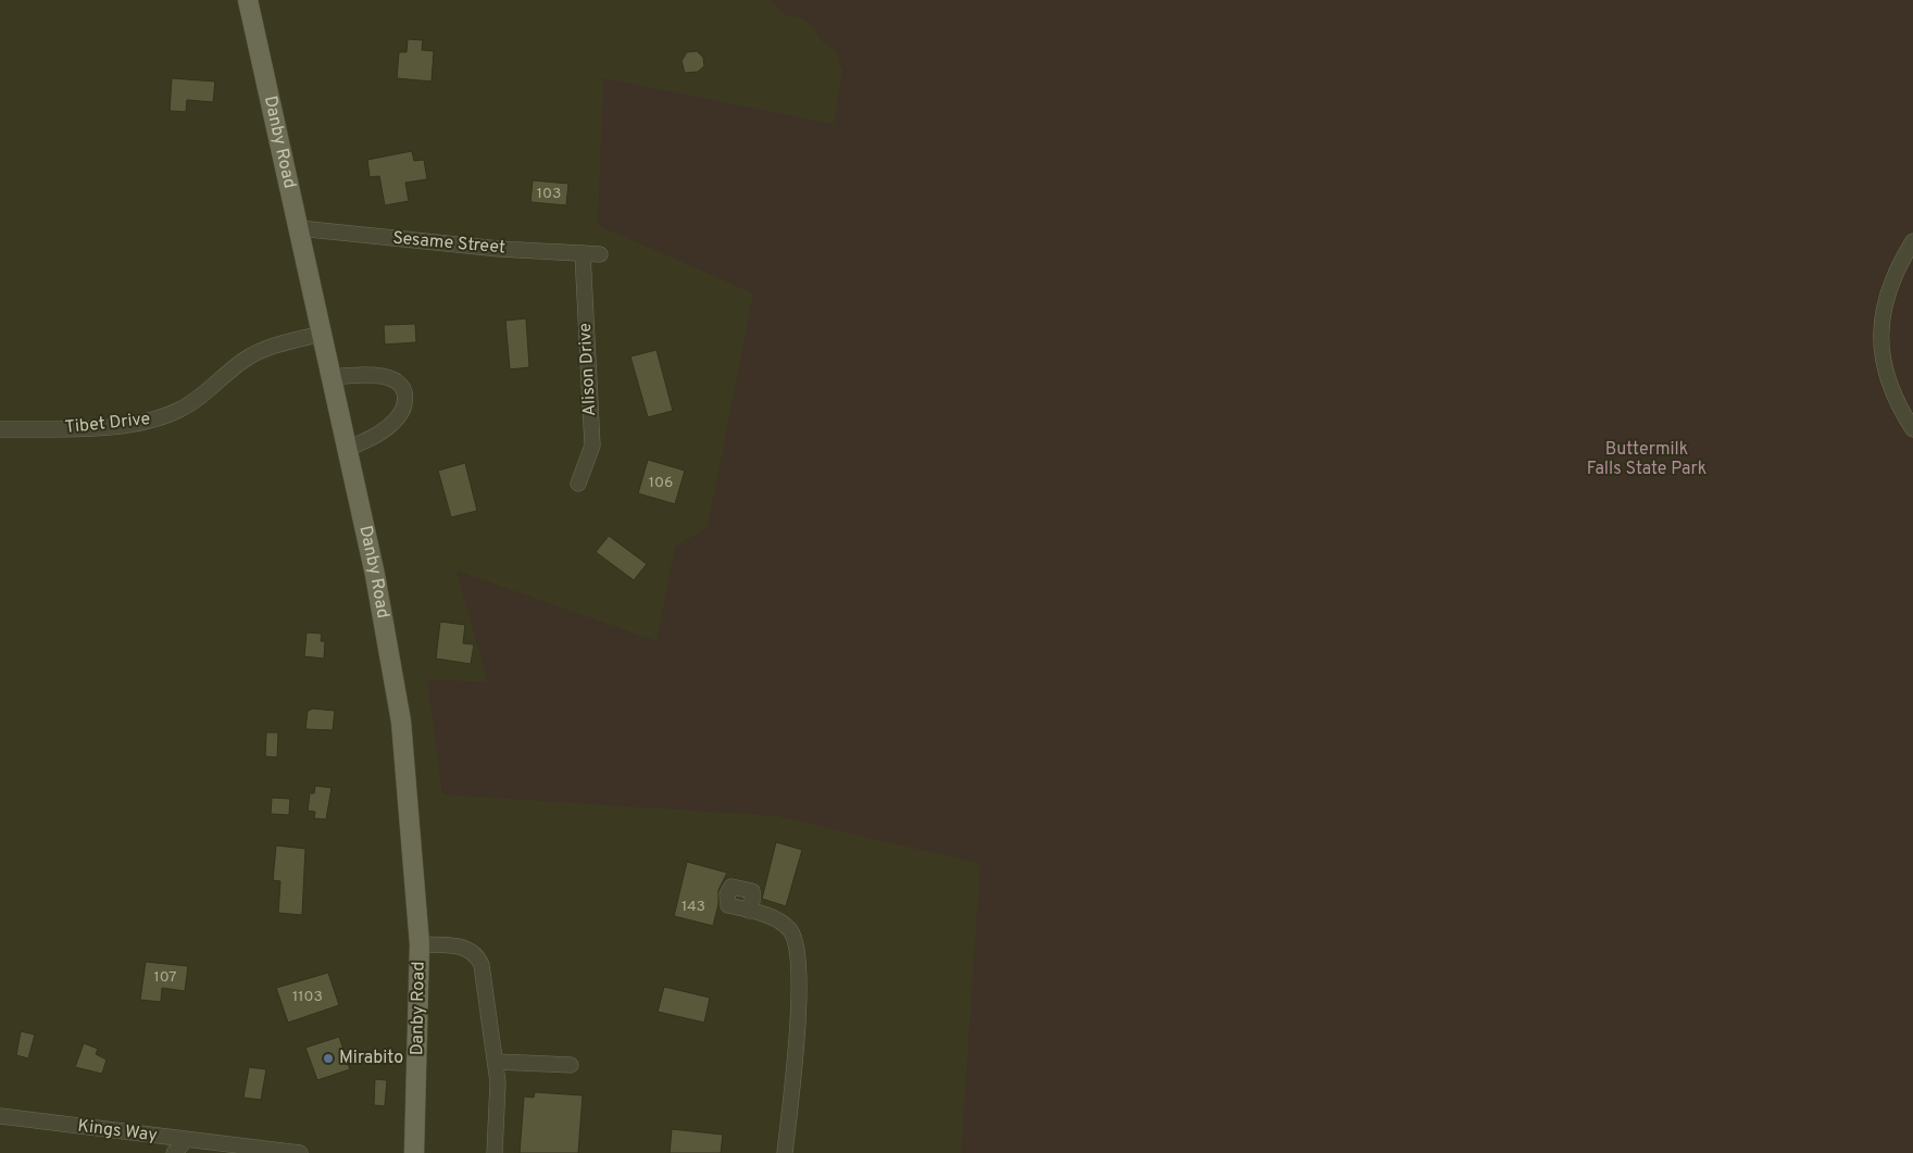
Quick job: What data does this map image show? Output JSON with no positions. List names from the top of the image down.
{
  "streets": {
    "main road": ["Danby Road"],
    "street": [
      "Sesame Street",
      "Alison Drive",
      "Tibet Drive",
      "Kings Way"
    ]
  },
  "crossings": [
    ["Danby Road", "Sesame Street"],
    ["Danby Road", "Tibet Drive"],
    ["Sesame Street", "Alison Drive"]
  ],
  "parks": ["Buttermilk Falls State Park"],
  "places": ["Mirabito"],
  "house_numbers": [
    "103",
    "106",
    "143",
    "107",
    "1103"
  ]
}
